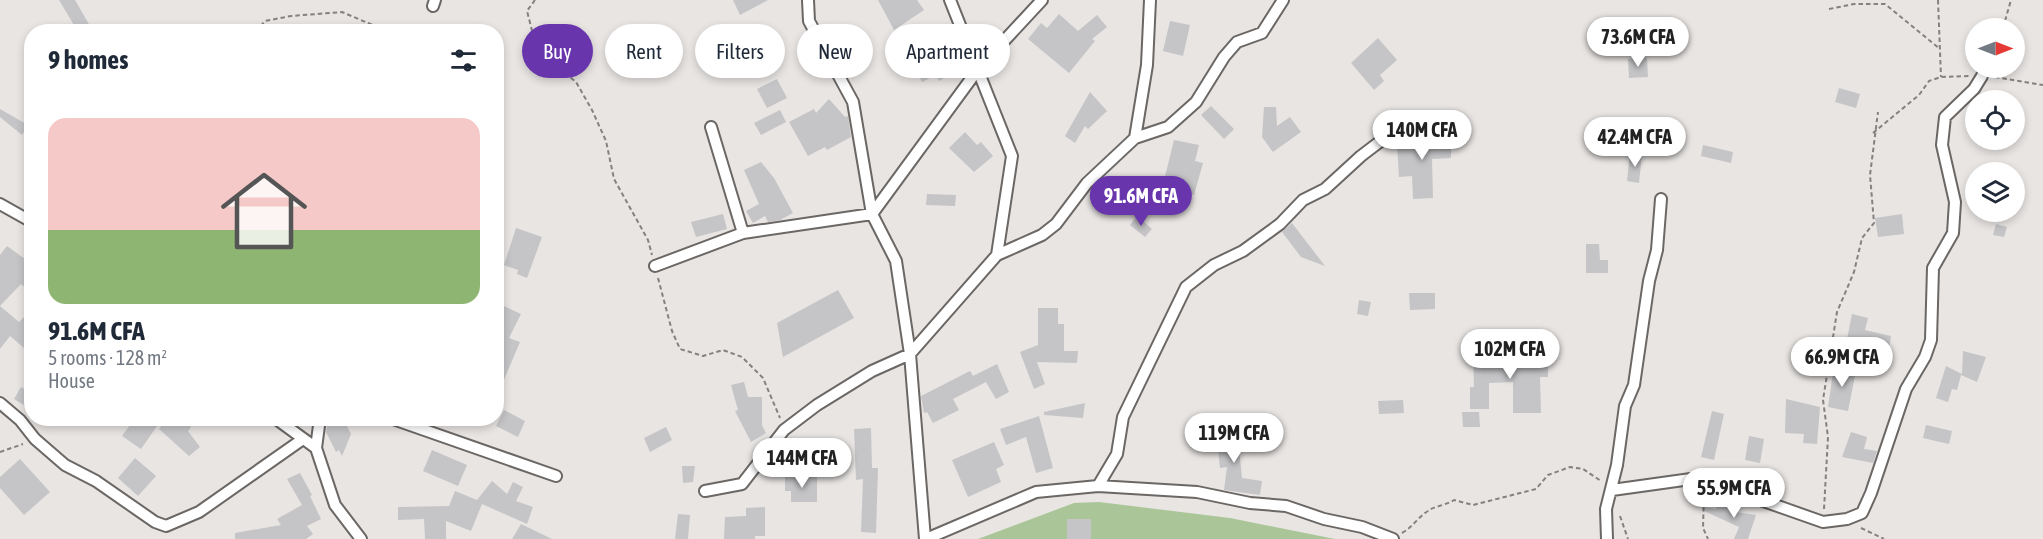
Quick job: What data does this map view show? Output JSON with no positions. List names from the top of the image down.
{
  "north": "right",
  "page": {
    "price": [
      "73.6M CFA",
      "140M CFA",
      "42.4M CFA",
      "91.6M CFA",
      "102M CFA",
      "66.9M CFA",
      "119M CFA",
      "144M CFA",
      "55.9M CFA"
    ],
    "chip": [
      "Buy",
      "Rent",
      "Filters",
      "New",
      "Apartment"
    ],
    "heading": "9 homes",
    "list": [
      {
        "name": "91.6M CFA",
        "note": "5 rooms · 128 m² · House"
      }
    ]
  }
}
